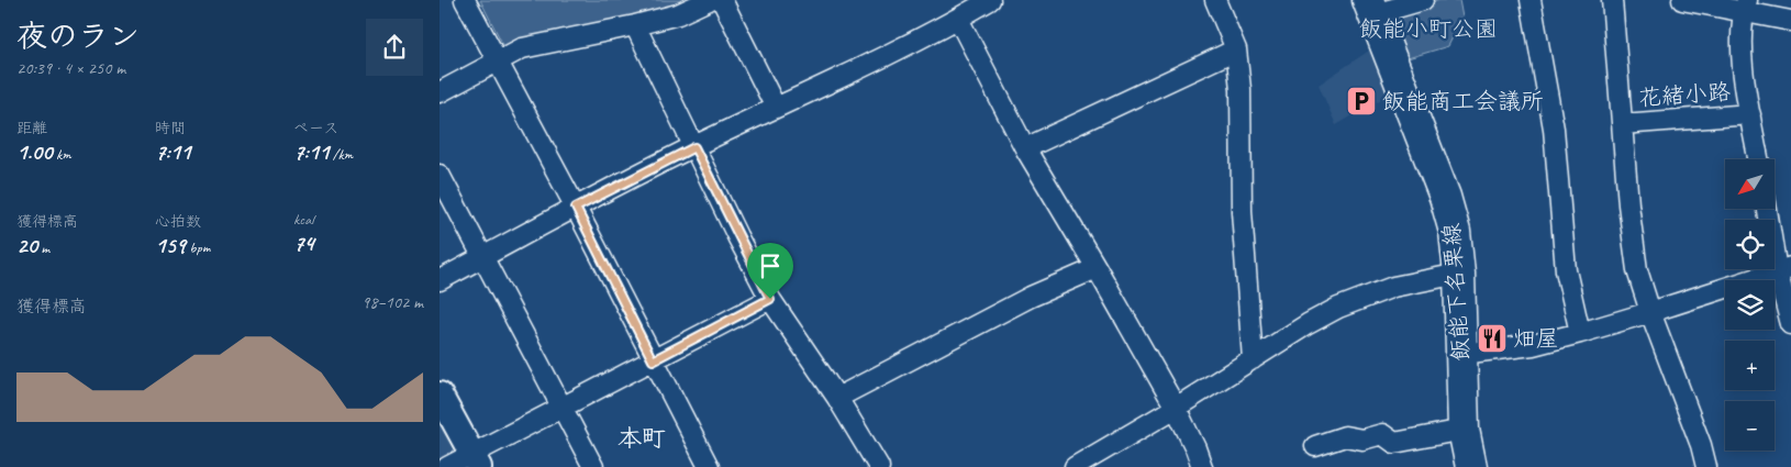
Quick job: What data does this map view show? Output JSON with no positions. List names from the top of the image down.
{
  "streets": {
    "main road": ["飯能下名栗線"],
    "street": ["花緒小路"]
  },
  "districts": ["本町"],
  "parks": ["飯能小町公園"],
  "places": {
    "parking": ["飯能商工会議所"],
    "restaurant": ["畑屋"]
  },
  "north": "bottom left",
  "page": {
    "heading": ["夜のラン", "20:39 · 4 × 250 m"],
    "stats": [
      ["距離", "1.00 km"],
      ["時間", "7:11"],
      ["ペース", "7:11 /km"],
      ["獲得標高", "20 m"],
      ["心拍数", "159 bpm"],
      ["kcal", "74"]
    ],
    "map_buttons": ["+", "−"],
    "chart": ["獲得標高", "98–102 m"]
  }
}
